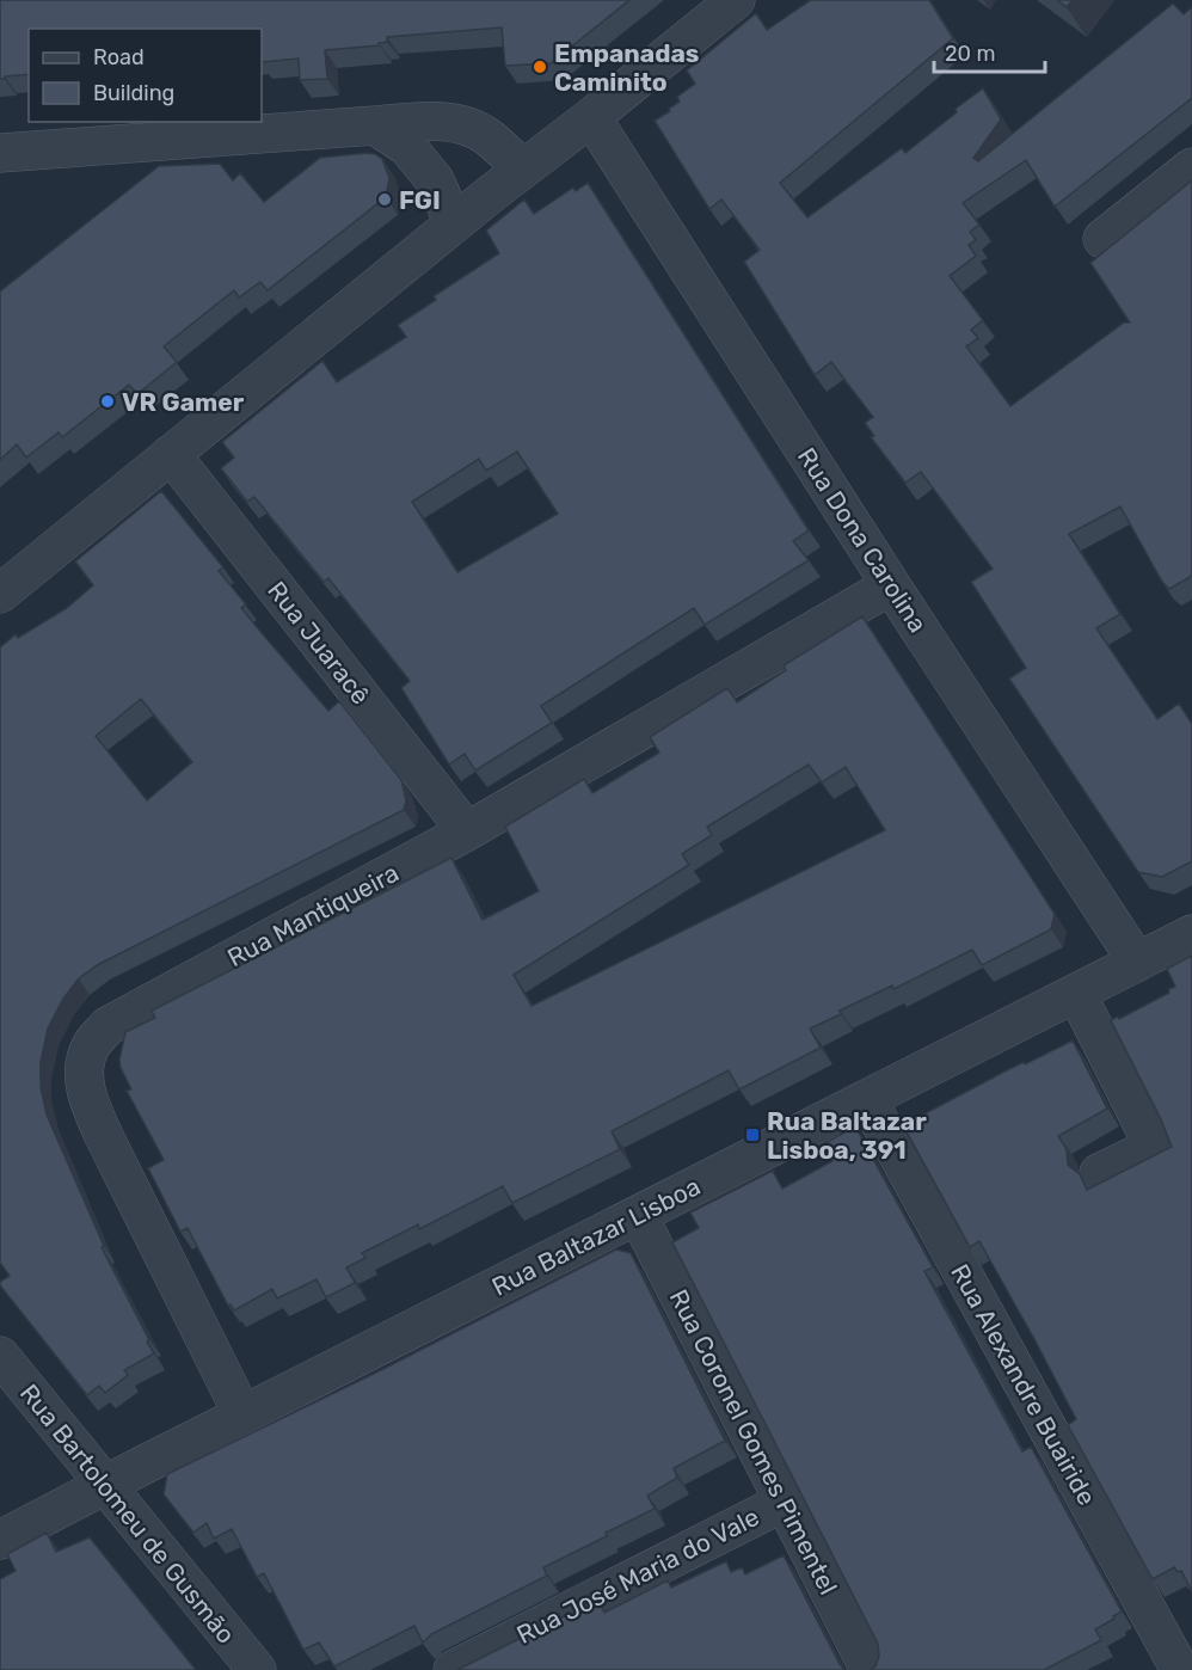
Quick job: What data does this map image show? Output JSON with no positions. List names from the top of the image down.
{
  "streets": {
    "street": [
      "Rua Dona Carolina",
      "Rua Juaracê",
      "Rua Mantiqueira",
      "Rua Baltazar Lisboa",
      "Rua Alexandre Buairide",
      "Rua Coronel Gomes Pimentel",
      "Rua Bartolomeu de Gusmão",
      "Rua José Maria do Vale"
    ]
  },
  "crossings": [
    ["Rua Dona Carolina", "Rua Mantiqueira"],
    ["Rua Dona Carolina", "Rua Baltazar Lisboa"],
    ["Rua Juaracê", "Rua Mantiqueira"],
    ["Rua Mantiqueira", "Rua Baltazar Lisboa"],
    ["Rua Baltazar Lisboa", "Rua Alexandre Buairide"],
    ["Rua Baltazar Lisboa", "Rua Coronel Gomes Pimentel"],
    ["Rua Baltazar Lisboa", "Rua Bartolomeu de Gusmão"],
    ["Rua Coronel Gomes Pimentel", "Rua José Maria do Vale"]
  ],
  "places": {
    "other": ["Empanadas Caminito", "FGI", "VR Gamer"],
    "transit": ["Rua Baltazar Lisboa, 391"]
  },
  "legend": ["Road", "Building"],
  "scale_bar": "20 m"
}
